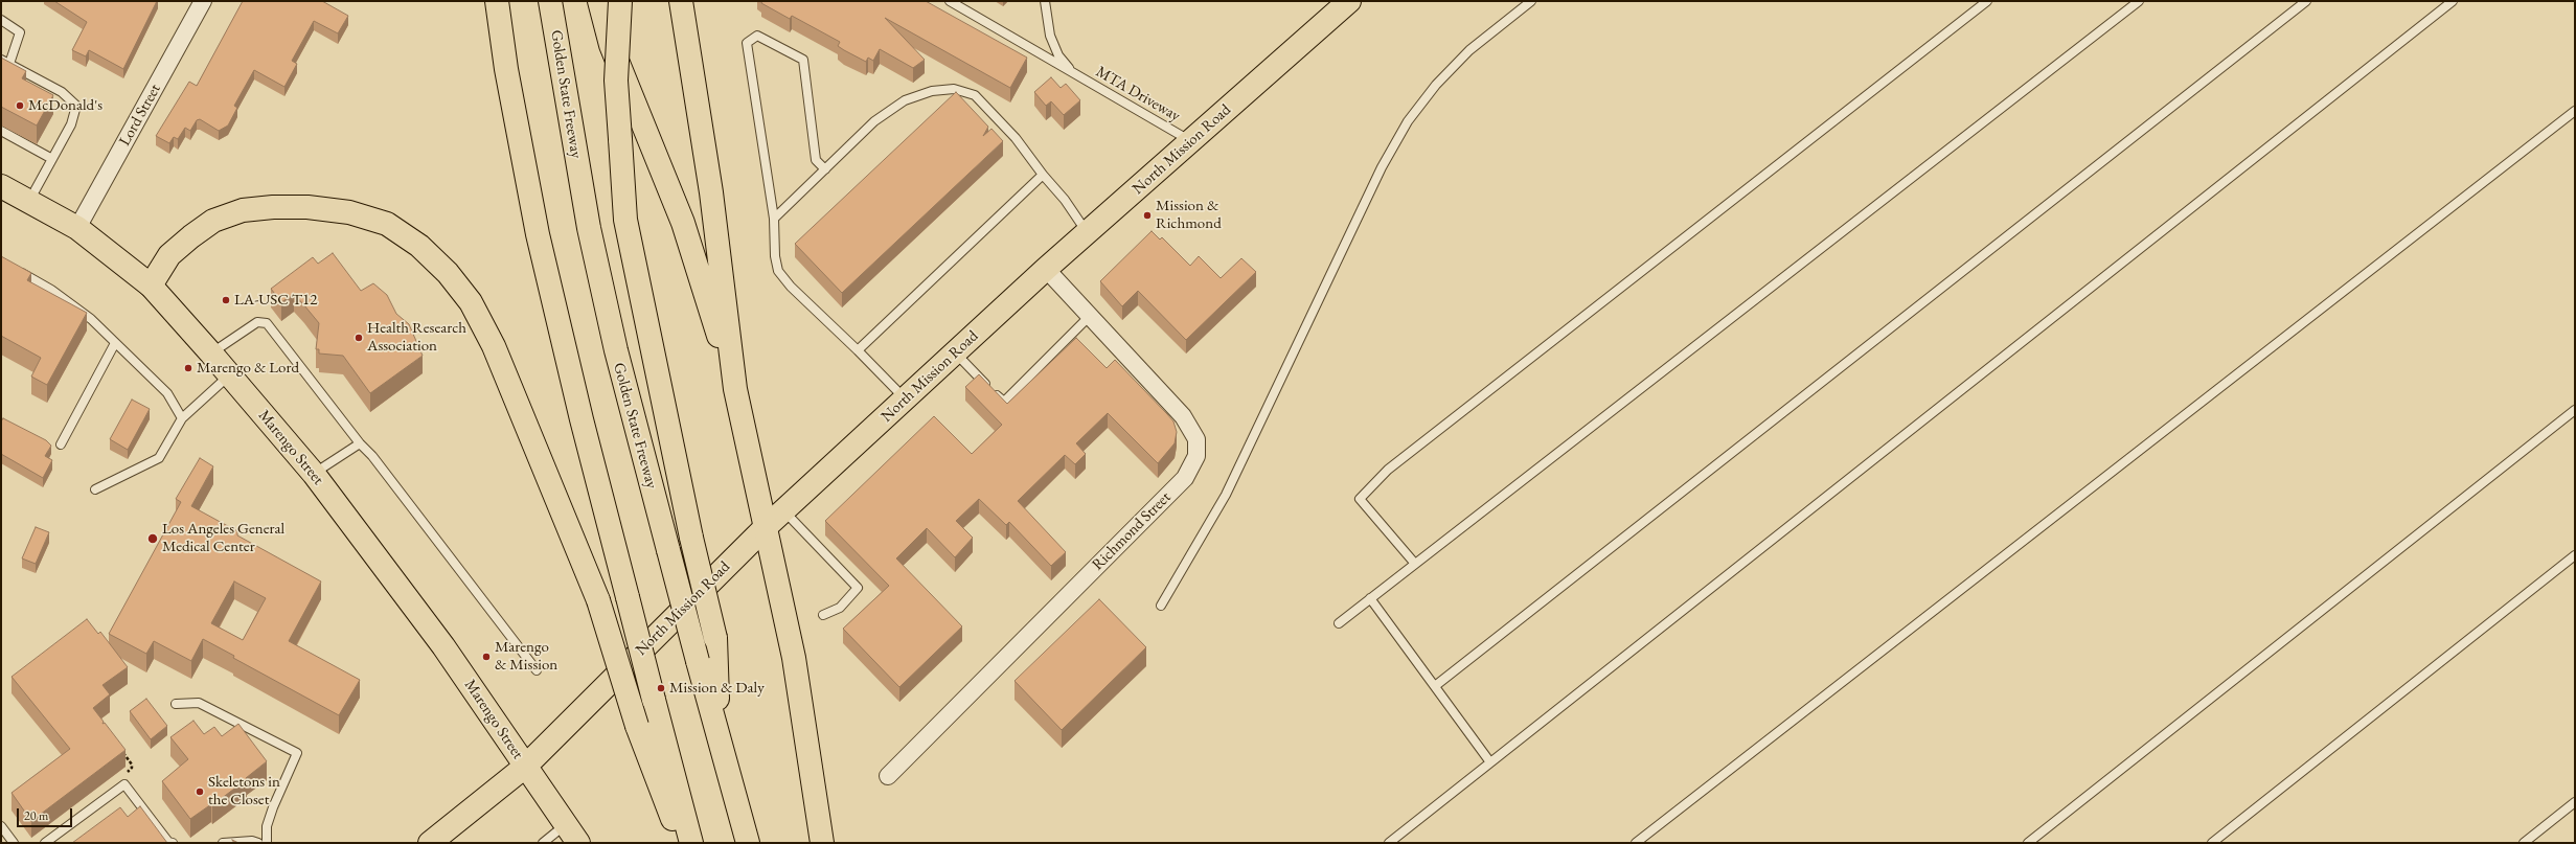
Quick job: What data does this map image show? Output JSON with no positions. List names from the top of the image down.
{
  "streets": {
    "main road": ["Golden State Freeway", "North Mission Road", "Marengo Street"],
    "street": ["Lord Street", "Richmond Street"],
    "lane": ["MTA Driveway"]
  },
  "crossings": [
    ["MTA Driveway", "North Mission Road"],
    ["Lord Street", "Marengo Street"],
    ["North Mission Road", "Marengo Street"],
    ["North Mission Road", "Richmond Street"]
  ],
  "places": [
    "McDonald's",
    "Mission & Richmond",
    "LA-USC T12",
    "Health Research Association",
    "Marengo & Lord",
    "Los Angeles General Medical Center",
    "Marengo & Mission",
    "Mission & Daly",
    "Skeletons in the Closet"
  ],
  "scale_bar": "20 m"
}
